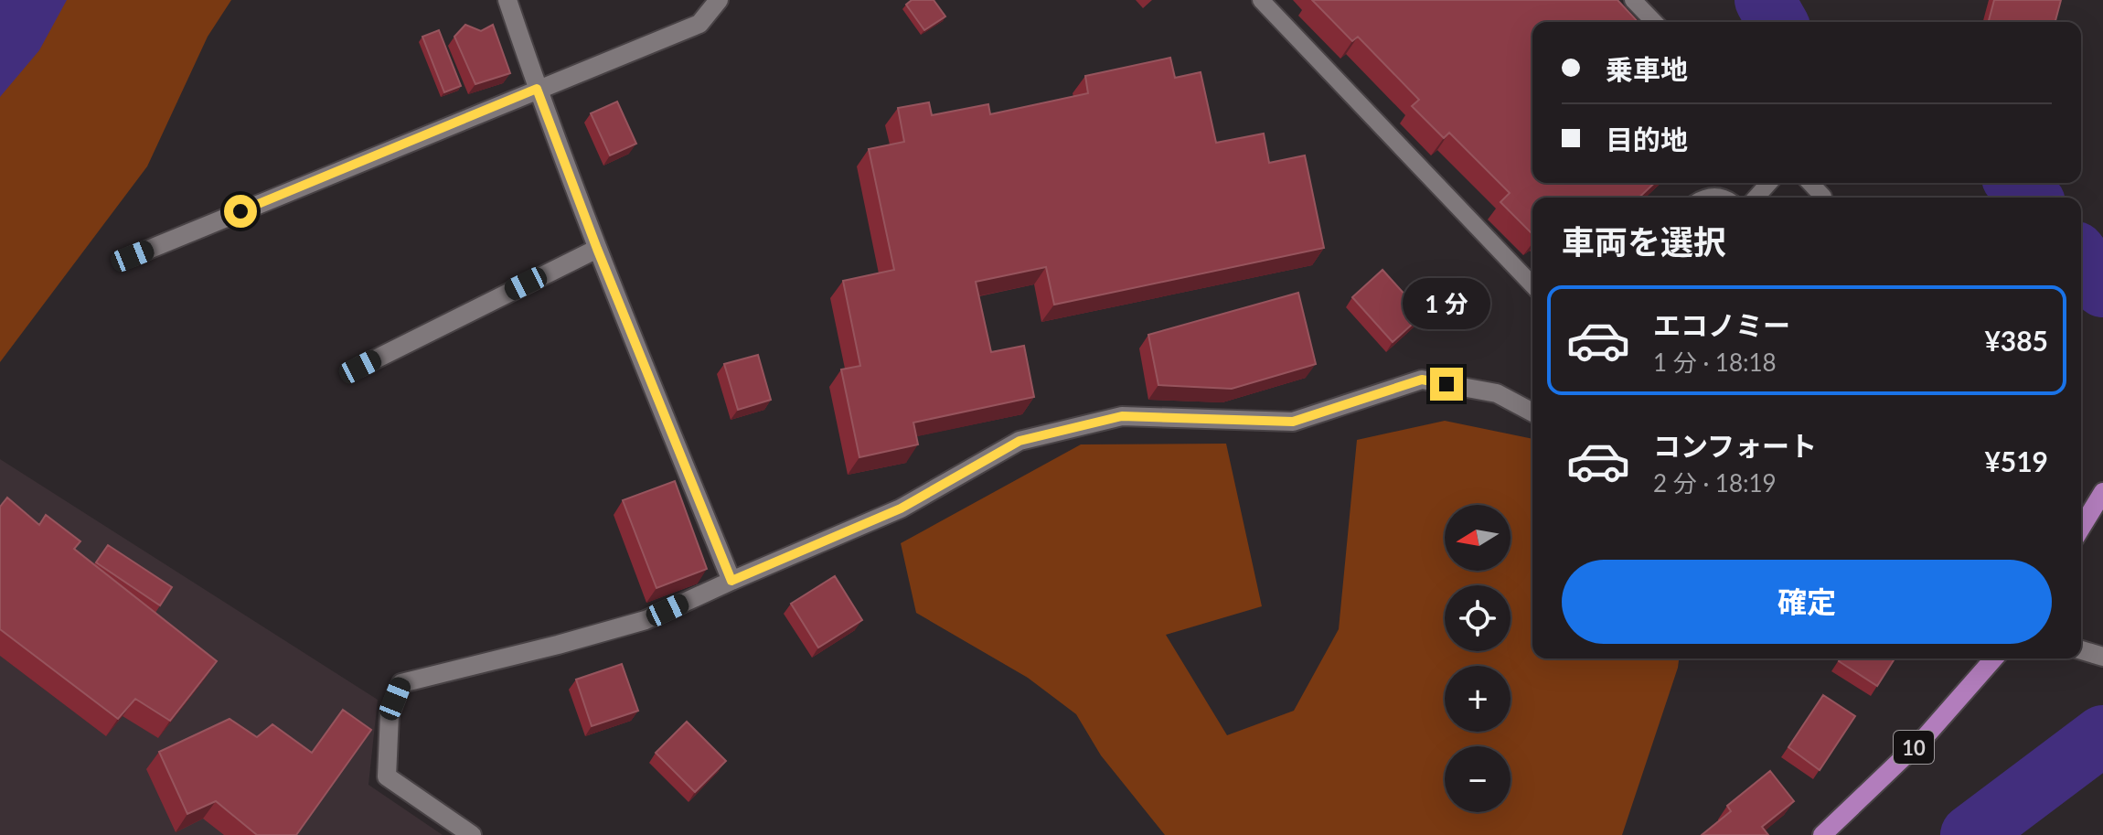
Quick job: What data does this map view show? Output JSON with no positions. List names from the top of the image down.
{
  "streets": {
    "main road": ["10"]
  },
  "north": "left",
  "page": {
    "banner": ["乗車地", "目的地"],
    "heading": "車両を選択",
    "bubble": "1 分",
    "list": [
      {
        "name": "エコノミー",
        "note": "1 分 · 18:18",
        "value": "¥385"
      },
      {
        "name": "コンフォート",
        "note": "2 分 · 18:19",
        "value": "¥519"
      }
    ],
    "map_buttons": ["+", "−"],
    "buttons": "確定"
  }
}
